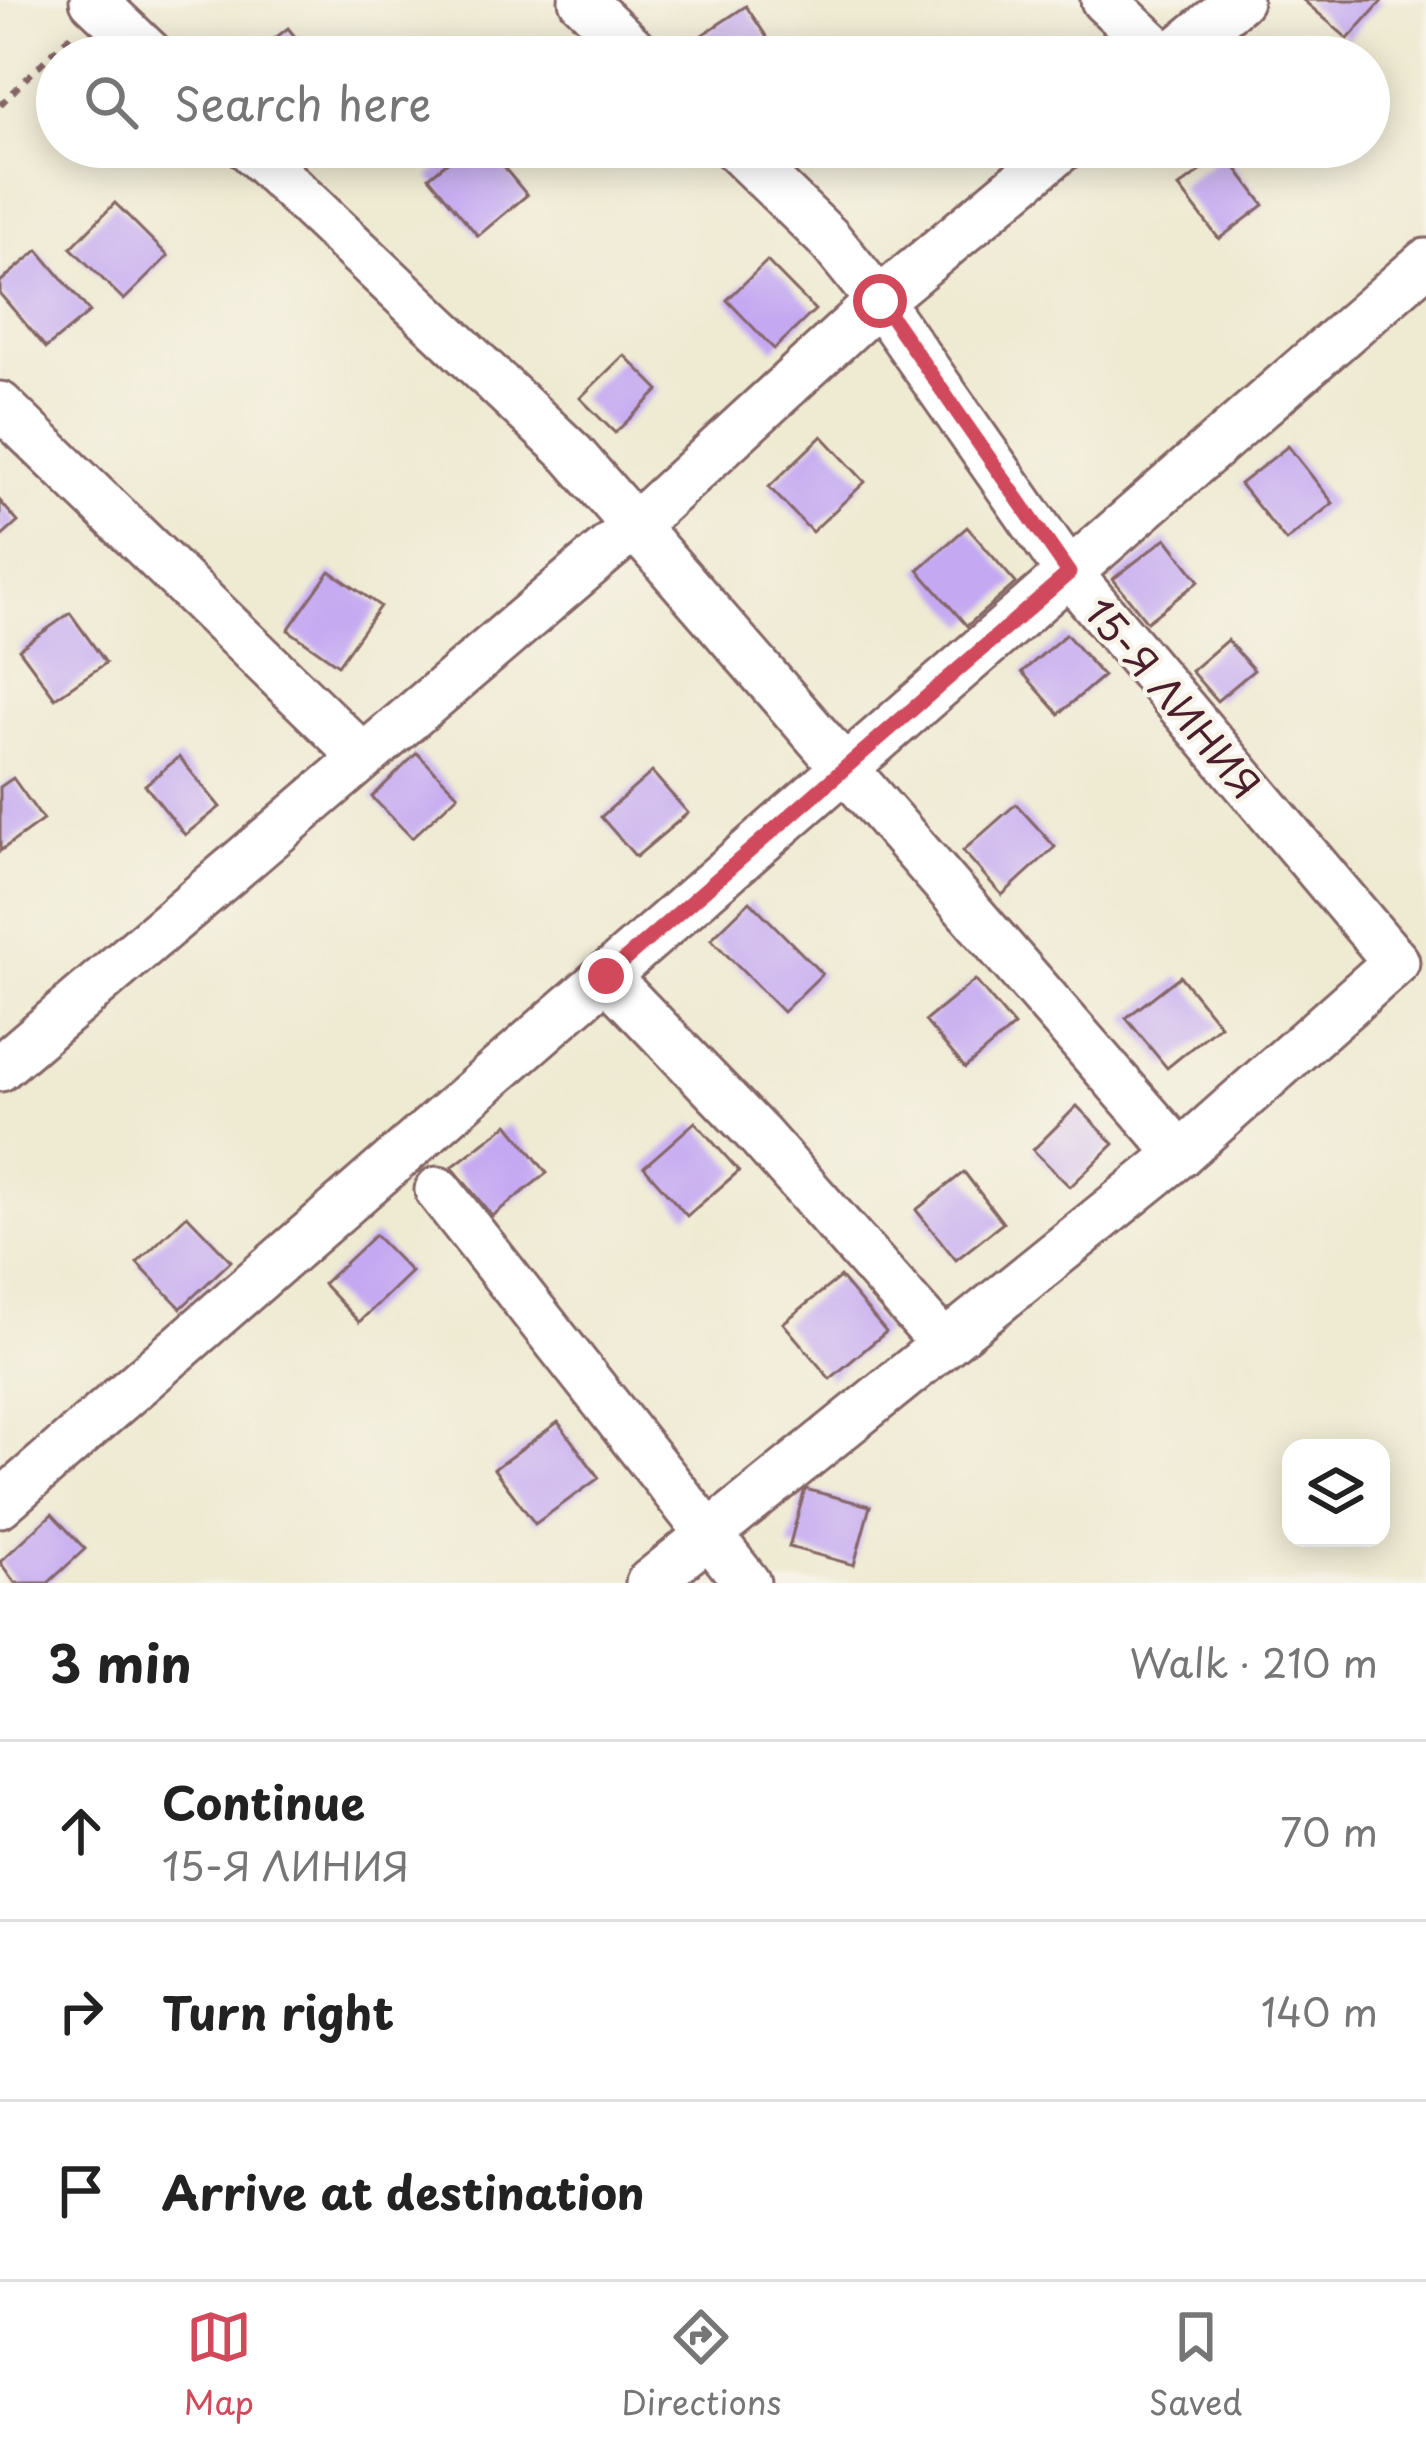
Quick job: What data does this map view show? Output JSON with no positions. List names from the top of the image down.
{
  "streets": {
    "street": ["15-Я ЛИНИЯ"]
  },
  "page": {
    "search": "Search here",
    "heading": ["3 min", "Walk · 210 m"],
    "list": [
      ["Continue", "15-Я ЛИНИЯ", "70 m"],
      ["Turn right", "140 m"],
      "Arrive at destination"
    ],
    "nav": ["Map", "Directions", "Saved"]
  }
}
